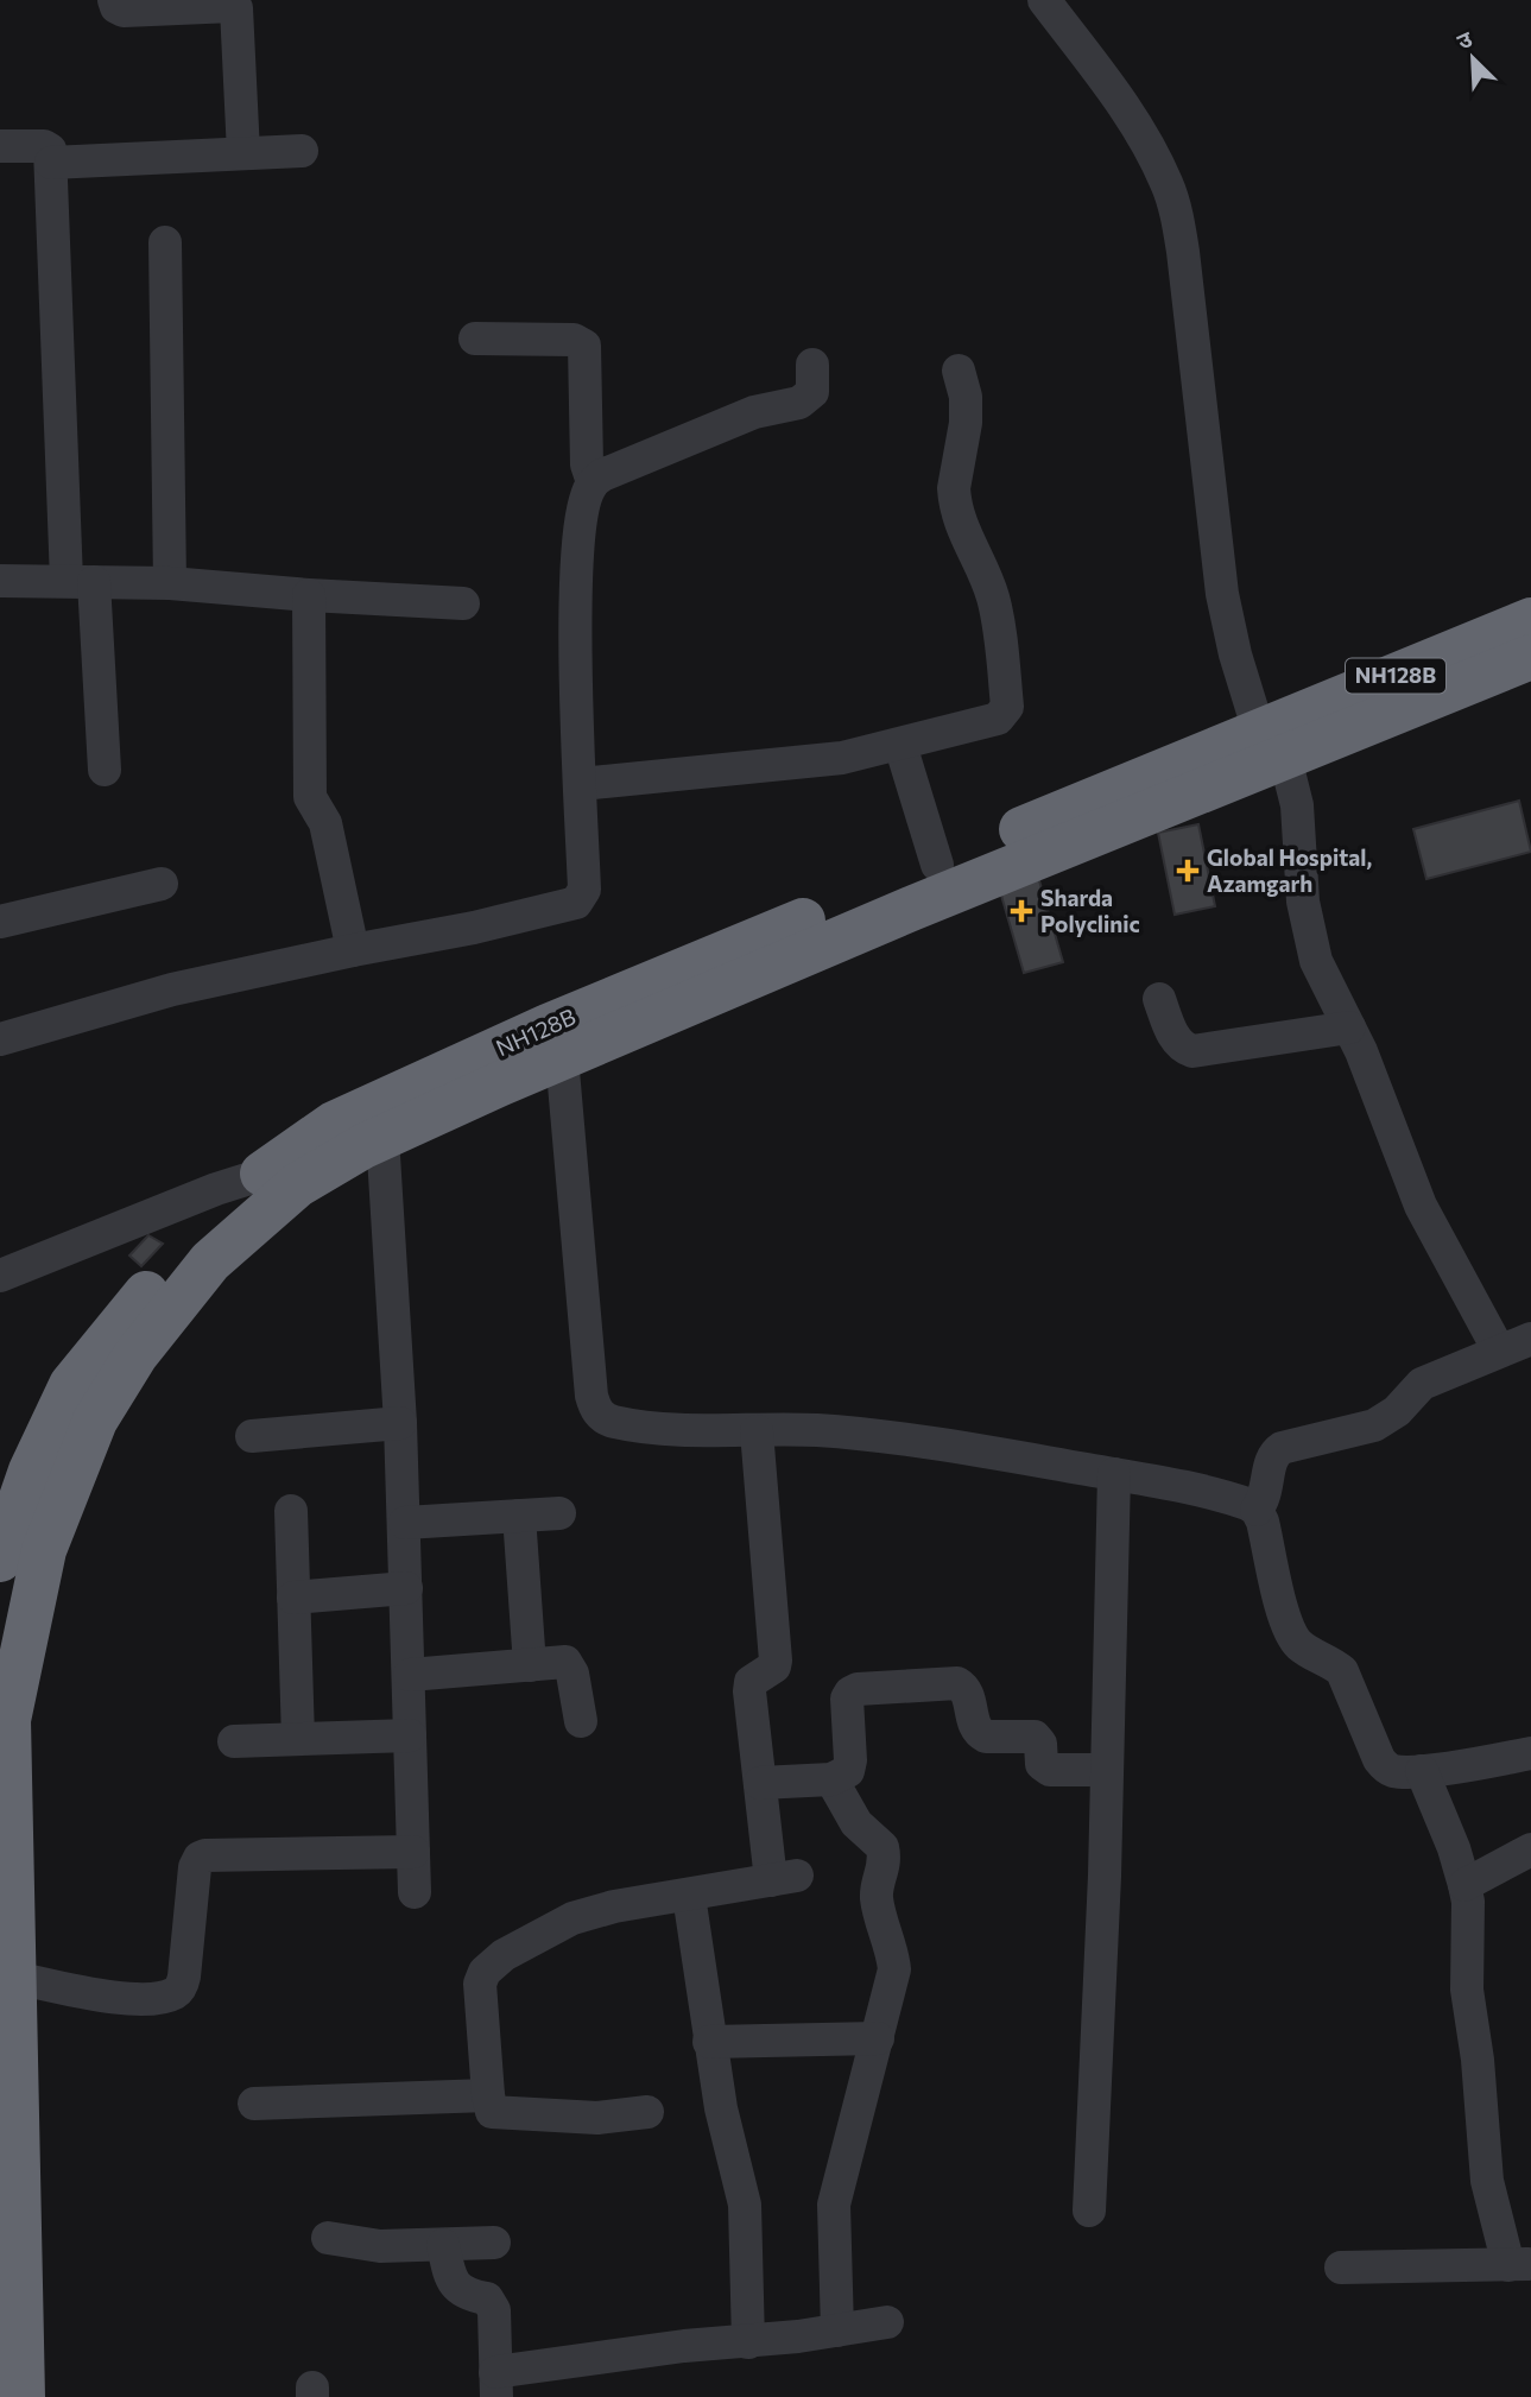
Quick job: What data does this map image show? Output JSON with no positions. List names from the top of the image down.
{
  "streets": {
    "highway": ["NH128B"]
  },
  "places": {
    "health": ["Global Hospital, Azamgarh", "Sharda Polyclinic"]
  },
  "north": "top left"
}
